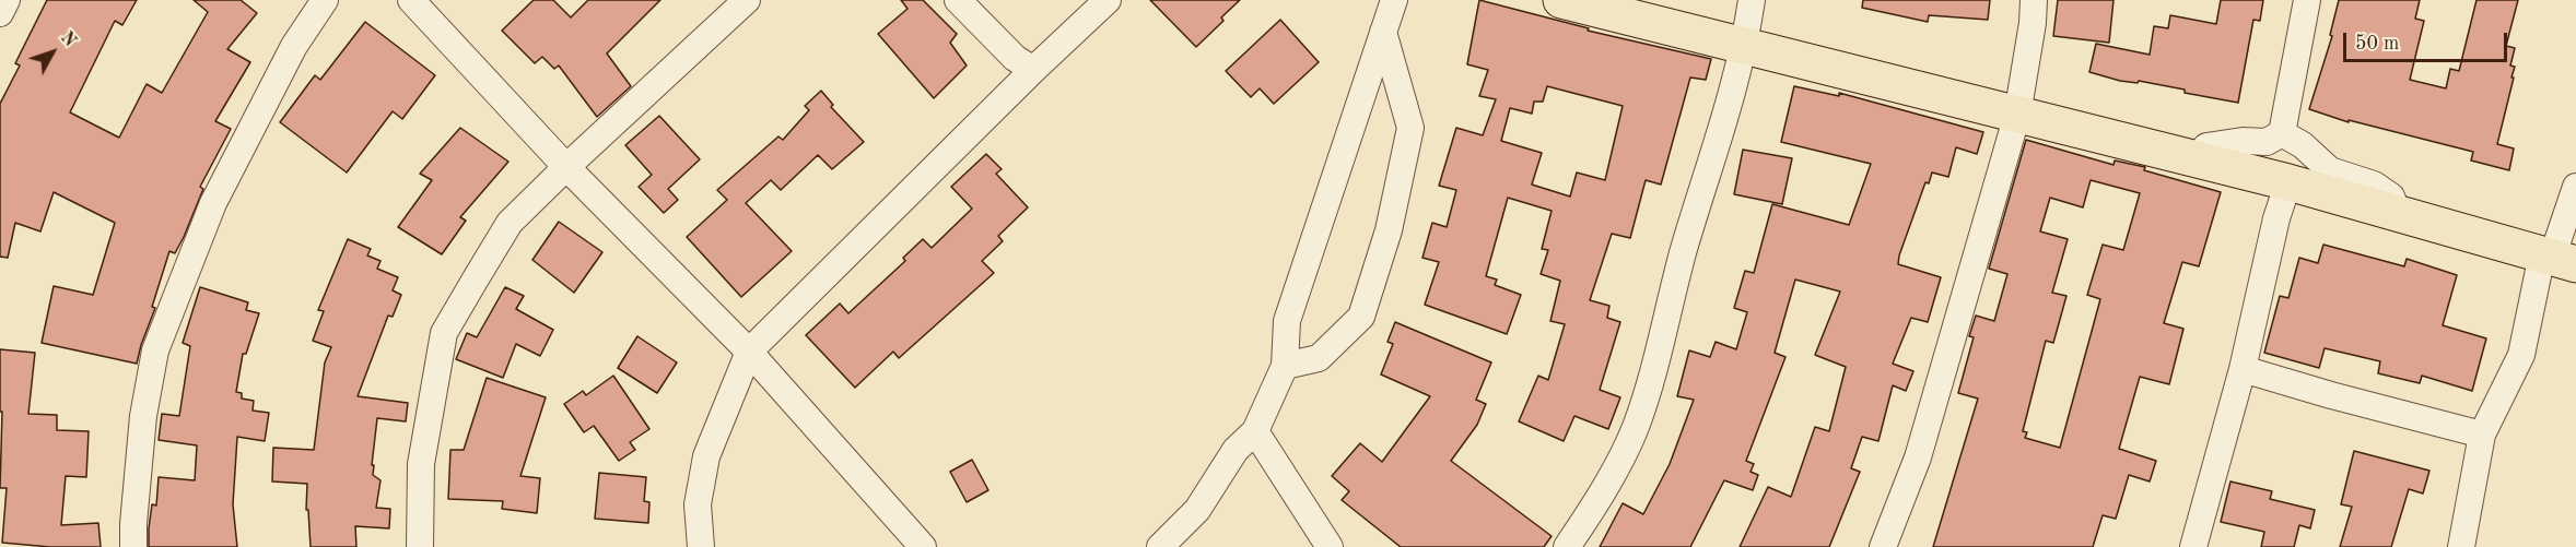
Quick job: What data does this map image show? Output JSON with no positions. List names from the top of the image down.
{
  "scale_bar": "50 m",
  "north": "top right"
}
